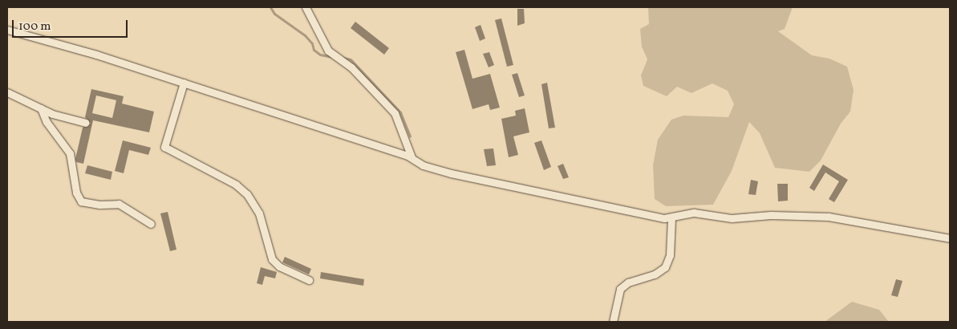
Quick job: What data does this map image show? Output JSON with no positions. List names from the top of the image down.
{
  "scale_bar": "100 m"
}
